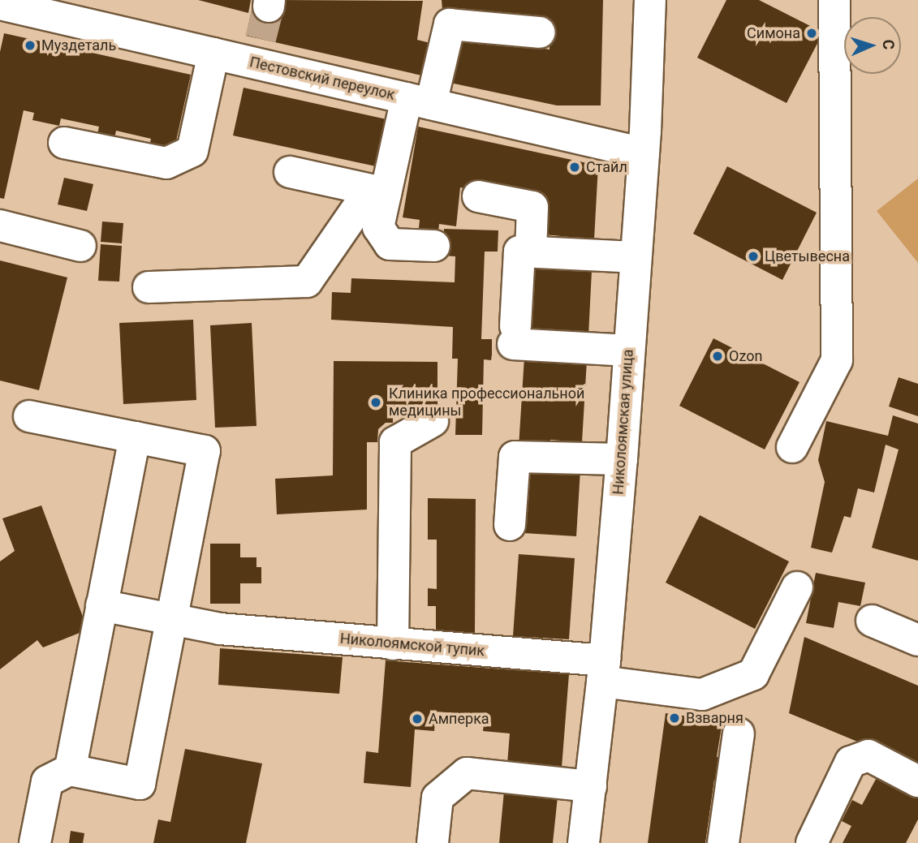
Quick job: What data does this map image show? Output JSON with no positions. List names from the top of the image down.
{
  "streets": {
    "street": ["Пестовский переулок", "Николоямская улица", "Николоямской тупик"]
  },
  "crossings": [
    ["Пестовский переулок", "Николоямская улица"],
    ["Николоямская улица", "Николоямской тупик"]
  ],
  "places": [
    "Симона",
    "Муздеталь",
    "Стайл",
    "Цветывесна",
    "Ozon",
    "Клиника профессиональной медицины",
    "Взварня",
    "Амперка"
  ],
  "north": "right"
}
